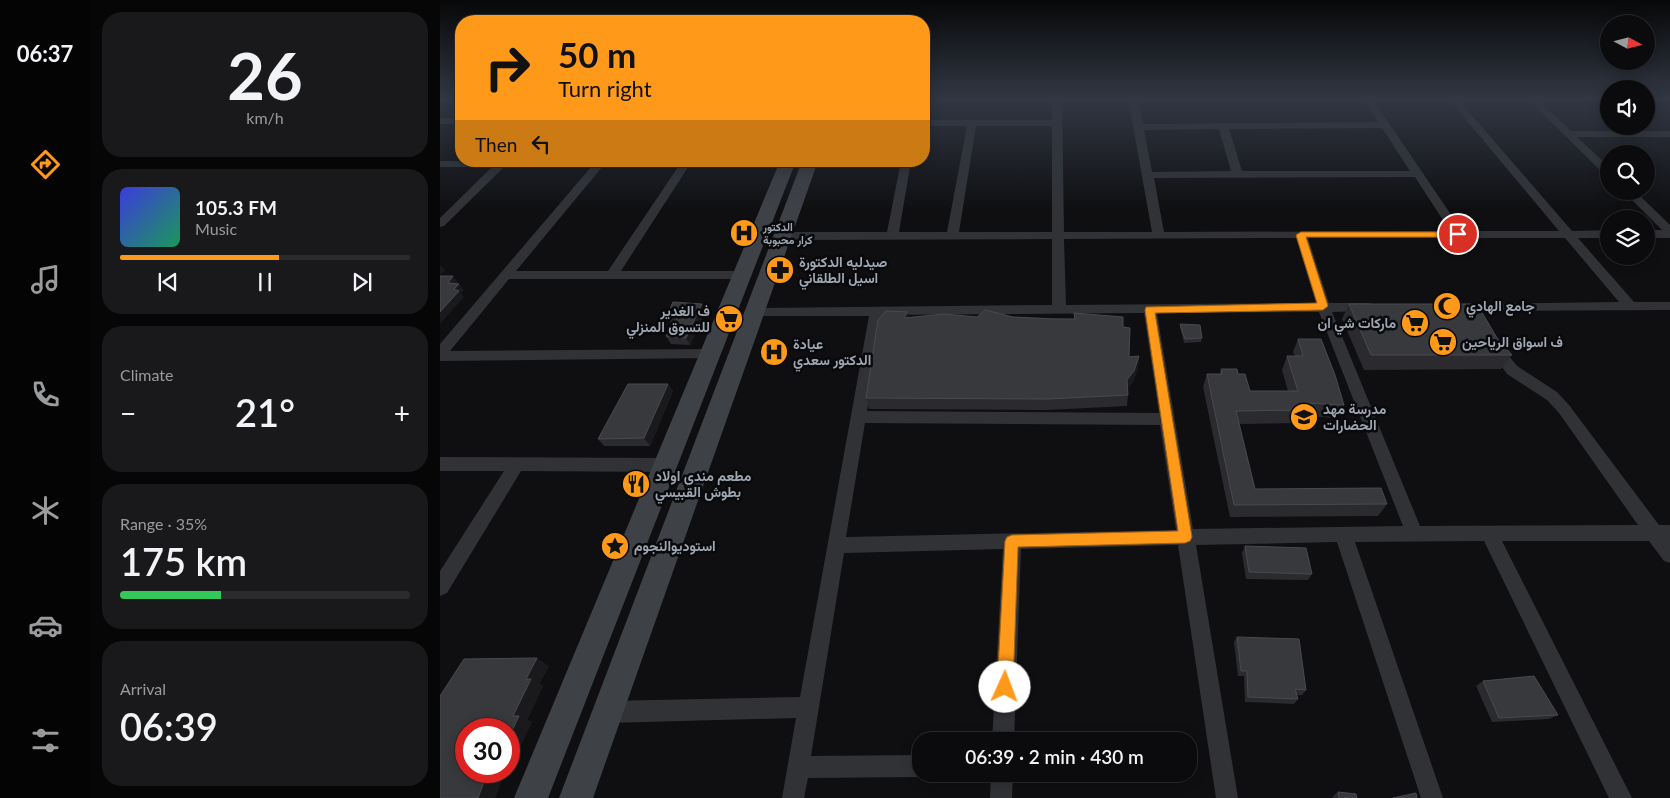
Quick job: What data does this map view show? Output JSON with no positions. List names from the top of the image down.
{
  "places": {
    "hospital": ["الدكتور كرار محبوبة", "عيادة الدكتور سعدي"],
    "pharmacy": ["صيدليه الدكتورة اسيل الطلقاني"],
    "mosque": ["جامع الهادي"],
    "supermarket": ["ف الغدير للتسوق المنزلي", "ماركات شي ان", "ف اسواق الرياحين"],
    "school or university": ["مدرسة مهد الحضارات"],
    "restaurant": ["مطعم مندي اولاد بطوش القبيسي"],
    "place": ["استوديوالنجوم"]
  },
  "north": "right",
  "page": {
    "tabs": "06:37",
    "tile": [
      ["26", "km/h"],
      "Climate",
      ["Range · 35%", "175 km"],
      ["Arrival", "06:39"]
    ],
    "turn": ["50 m", "Turn right"],
    "then": "Then",
    "song": ["105.3 FM", "Music"],
    "heat": ["−", "21°", "+"],
    "limit": "30",
    "trip": "06:39 · 2 min · 430 m"
  }
}
